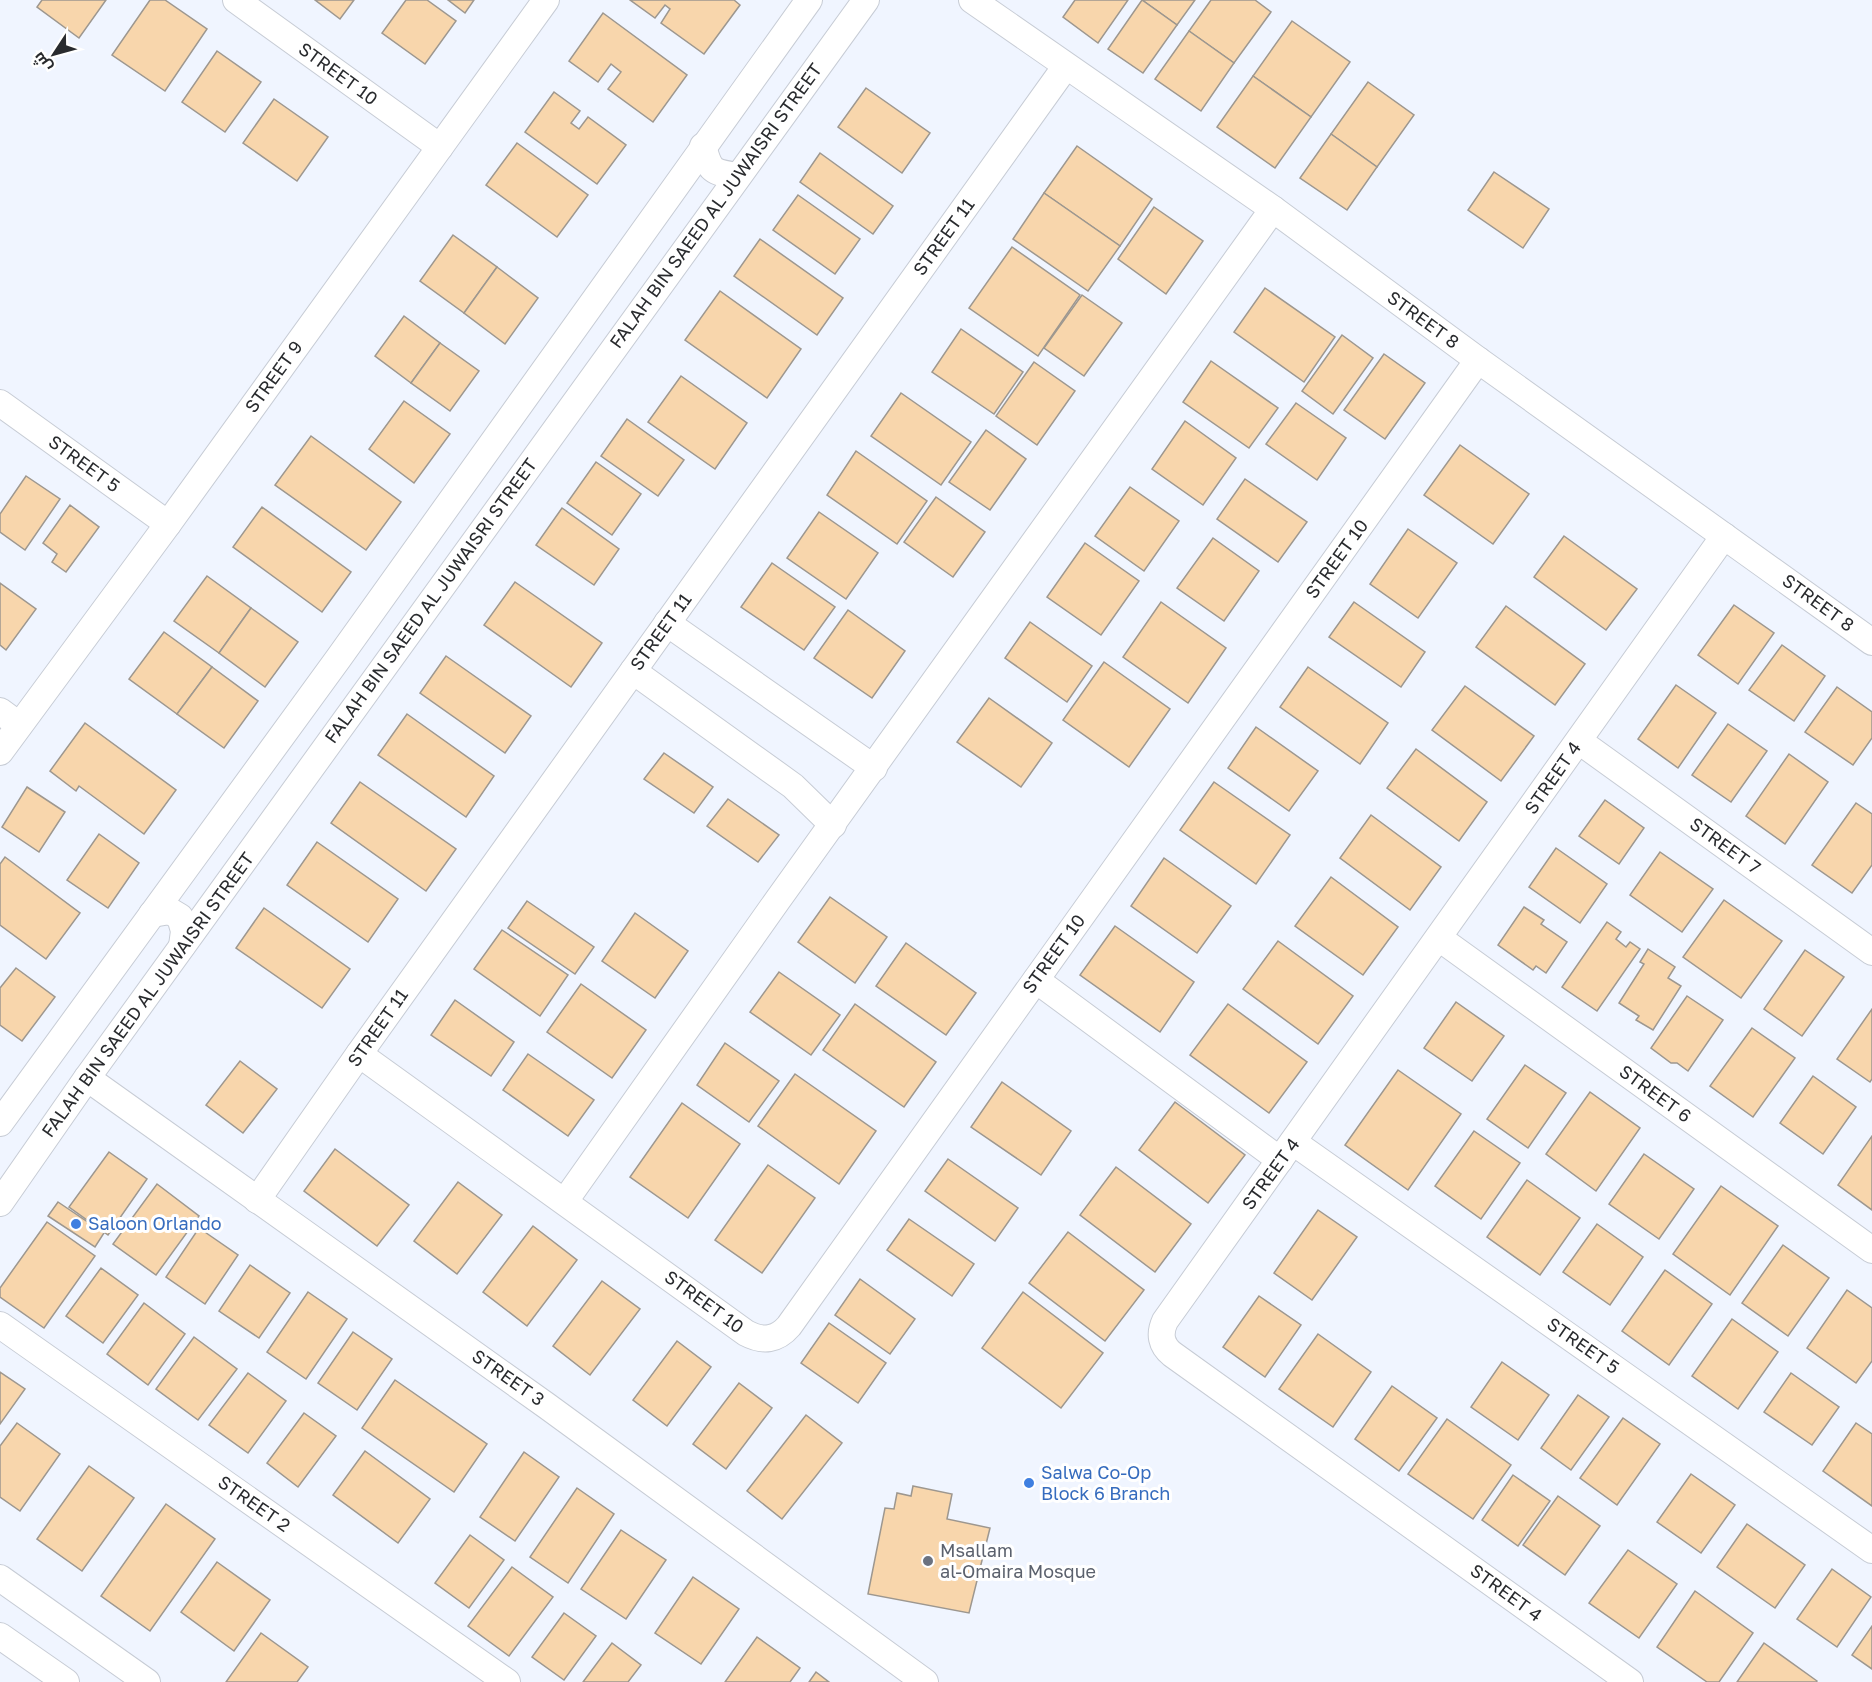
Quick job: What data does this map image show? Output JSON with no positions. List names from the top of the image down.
{
  "streets": {
    "street": [
      "STREET 10",
      "FALAH BIN SAEED AL JUWAISRI STREET",
      "STREET 11",
      "STREET 8",
      "STREET 9",
      "STREET 5",
      "STREET 4",
      "STREET 7",
      "STREET 6",
      "STREET 3",
      "STREET 2"
    ]
  },
  "crossings": [
    ["STREET 10", "STREET 11"],
    ["STREET 10", "STREET 8"],
    ["STREET 10", "STREET 9"],
    ["STREET 10", "STREET 5"],
    ["FALAH BIN SAEED AL JUWAISRI STREET", "STREET 3"],
    ["STREET 11", "STREET 8"],
    ["STREET 11", "STREET 3"],
    ["STREET 8", "STREET 4"],
    ["STREET 9", "STREET 5"],
    ["STREET 5", "STREET 4"],
    ["STREET 4", "STREET 7"],
    ["STREET 4", "STREET 6"]
  ],
  "places": ["Saloon Orlando", "Salwa Co-Op Block 6 Branch", "Msallam al-Omaira Mosque"],
  "north": "bottom left"
}
